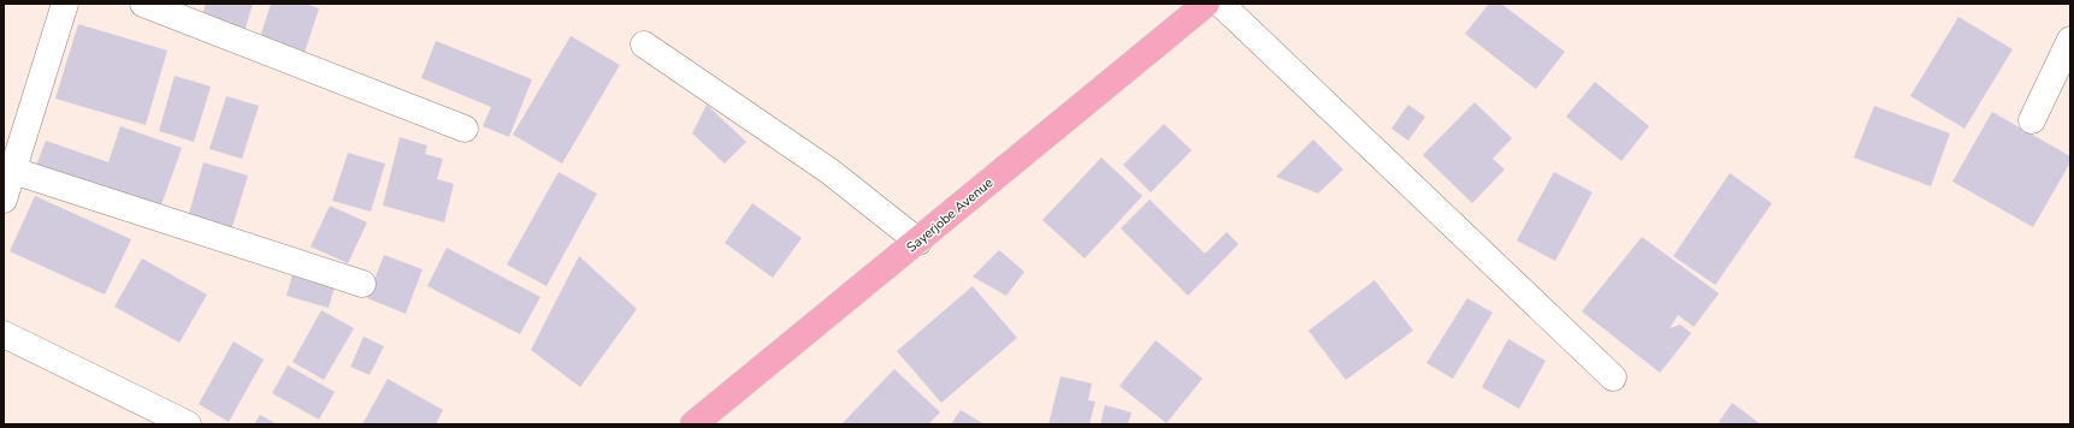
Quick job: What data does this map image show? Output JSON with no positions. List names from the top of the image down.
{
  "streets": {
    "main road": ["Sayerjobe Avenue"]
  }
}
